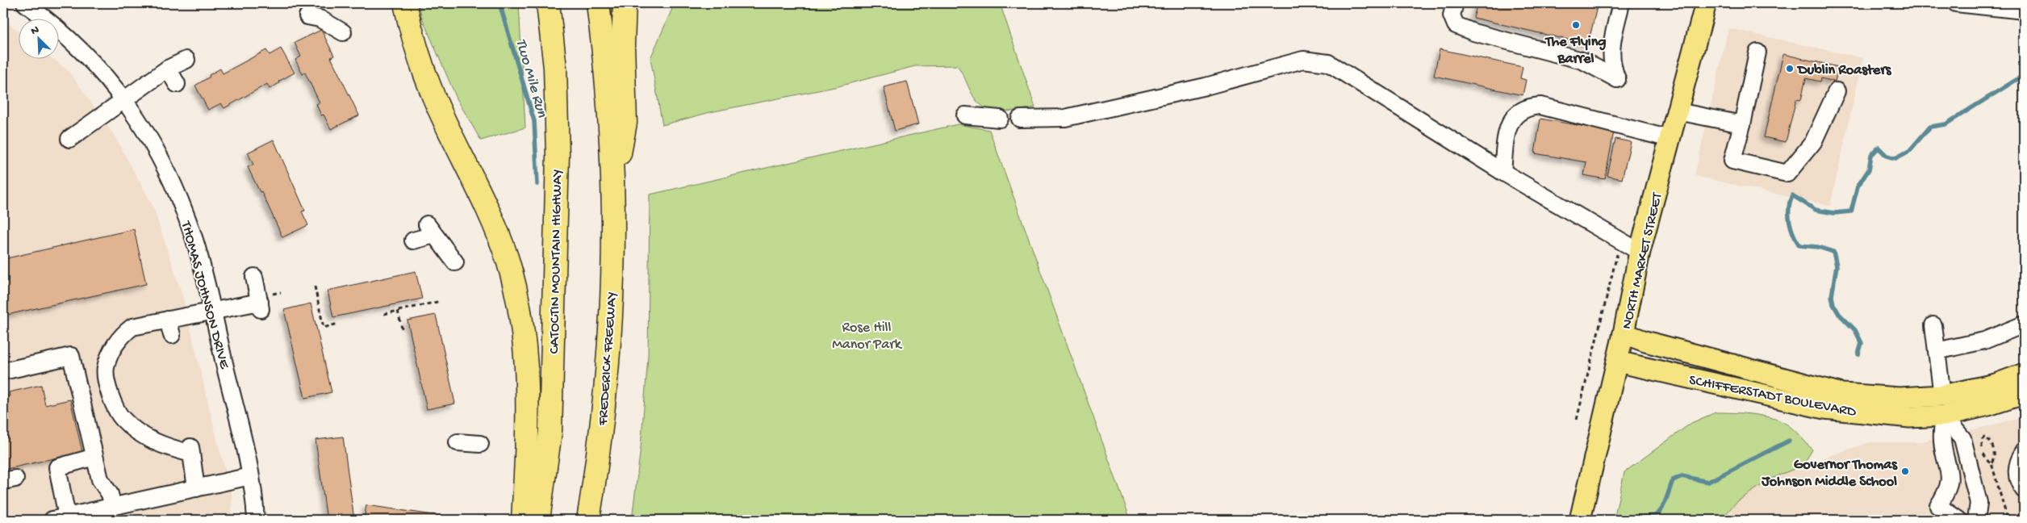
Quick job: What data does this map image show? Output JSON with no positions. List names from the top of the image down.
{
  "streets": {
    "highway": ["CATOCTIN MOUNTAIN HIGHWAY", "FREDERICK FREEWAY"],
    "main road": ["NORTH MARKET STREET", "SCHIFFERSTADT BOULEVARD"],
    "street": ["THOMAS JOHNSON DRIVE"]
  },
  "crossings": [
    ["NORTH MARKET STREET", "SCHIFFERSTADT BOULEVARD"]
  ],
  "water": ["Two Mile Run"],
  "parks": ["Rose Hill Manor Park"],
  "places": ["The Flying Barrel", "Dublin Roasters", "Governor Thomas Johnson Middle School"],
  "north": "top left"
}
